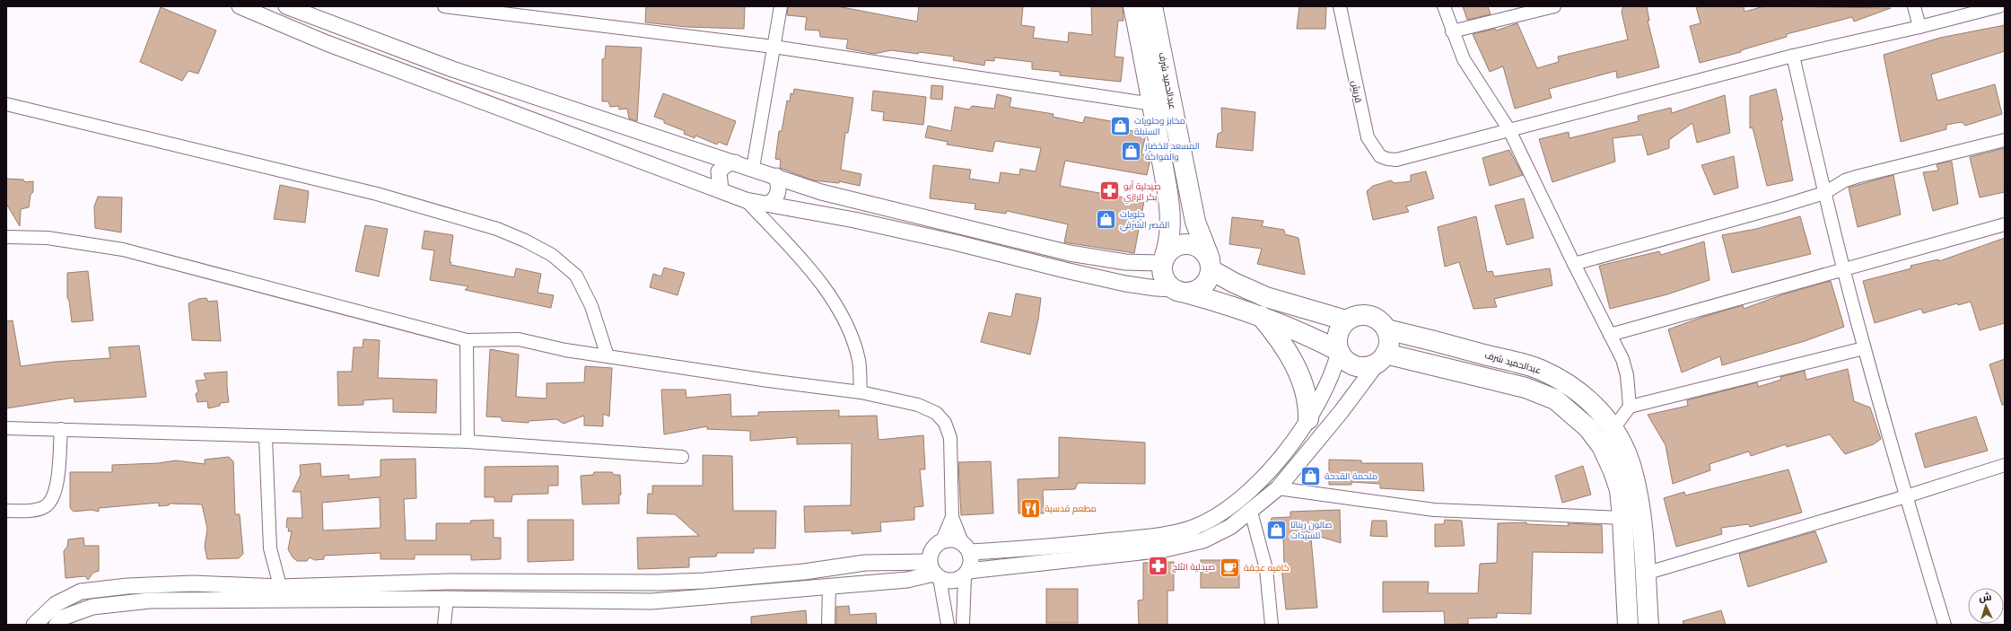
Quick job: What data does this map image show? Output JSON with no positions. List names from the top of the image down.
{
  "streets": {
    "main road": ["عبدالحميد شرف"],
    "street": ["قريش"]
  },
  "places": {
    "shop": [
      "مخابز وحلويات السنبلة",
      "المسعد للخضار والفواكة",
      "حلويات القصر الشرقي",
      "ملحمة القدحة",
      "صالون ريناتا للسيدات"
    ],
    "pharmacy": ["صيدلية أبو بكر الرازي", "صيدلية الثلج"],
    "restaurant": ["مطعم قدسية"],
    "cafe": ["كافيه عجقة"]
  },
  "north": "top"
}
